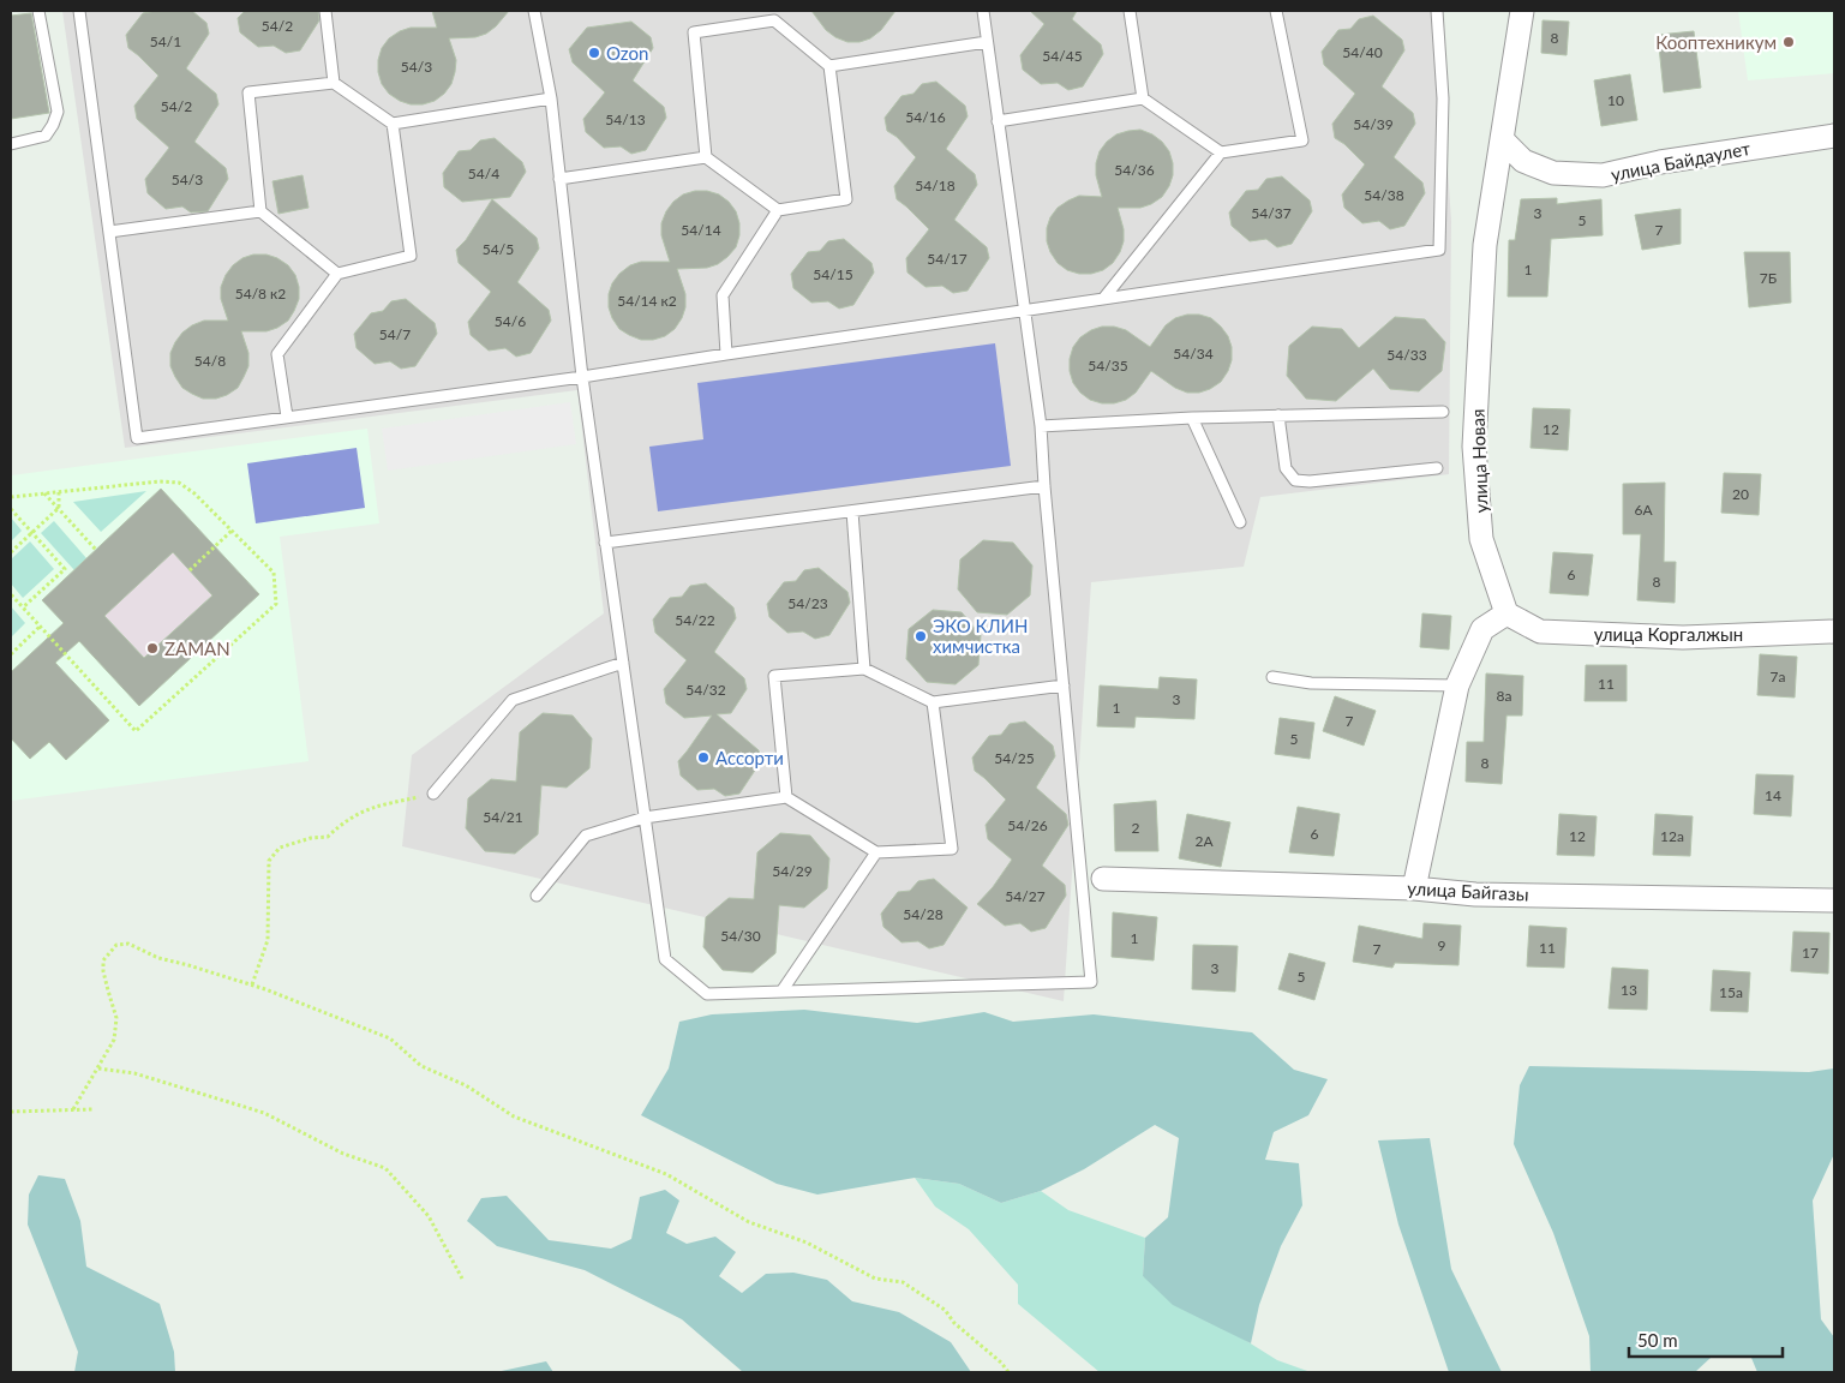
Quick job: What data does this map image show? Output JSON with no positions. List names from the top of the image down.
{
  "streets": {
    "street": [
      "улица Байдаулет",
      "улица Новая",
      "улица Коргалжын",
      "улица Байгазы"
    ]
  },
  "crossings": [
    ["улица Байдаулет", "улица Новая"],
    ["улица Новая", "улица Коргалжын"]
  ],
  "places": [
    "Кооптехникум",
    "Ozon",
    "ЭКО КЛИН химчистка",
    "ZAMAN",
    "Ассорти"
  ],
  "house_numbers": [
    "54/2",
    "8",
    "54/1",
    "54/40",
    "54/45",
    "54/3",
    "10",
    "54/2",
    "54/16",
    "54/13",
    "54/39",
    "54/36",
    "54/4",
    "54/3",
    "54/18",
    "54/38",
    "54/37",
    "3",
    "5",
    "54/14",
    "7",
    "54/5",
    "54/17",
    "1",
    "54/15",
    "7Б",
    "54/8 к2",
    "54/14 к2",
    "54/6",
    "54/7",
    "54/34",
    "54/33",
    "54/8",
    "54/35",
    "12",
    "20",
    "6А",
    "6",
    "8",
    "54/23",
    "54/22",
    "7а",
    "11",
    "54/32",
    "8а",
    "3",
    "1",
    "7",
    "5",
    "54/25",
    "8",
    "14",
    "54/21",
    "54/26",
    "2",
    "6",
    "12",
    "12а",
    "2А",
    "54/29",
    "54/27",
    "54/28",
    "54/30",
    "1",
    "9",
    "11",
    "7",
    "17",
    "3",
    "5",
    "13",
    "15а"
  ],
  "scale_bar": "50 m"
}
